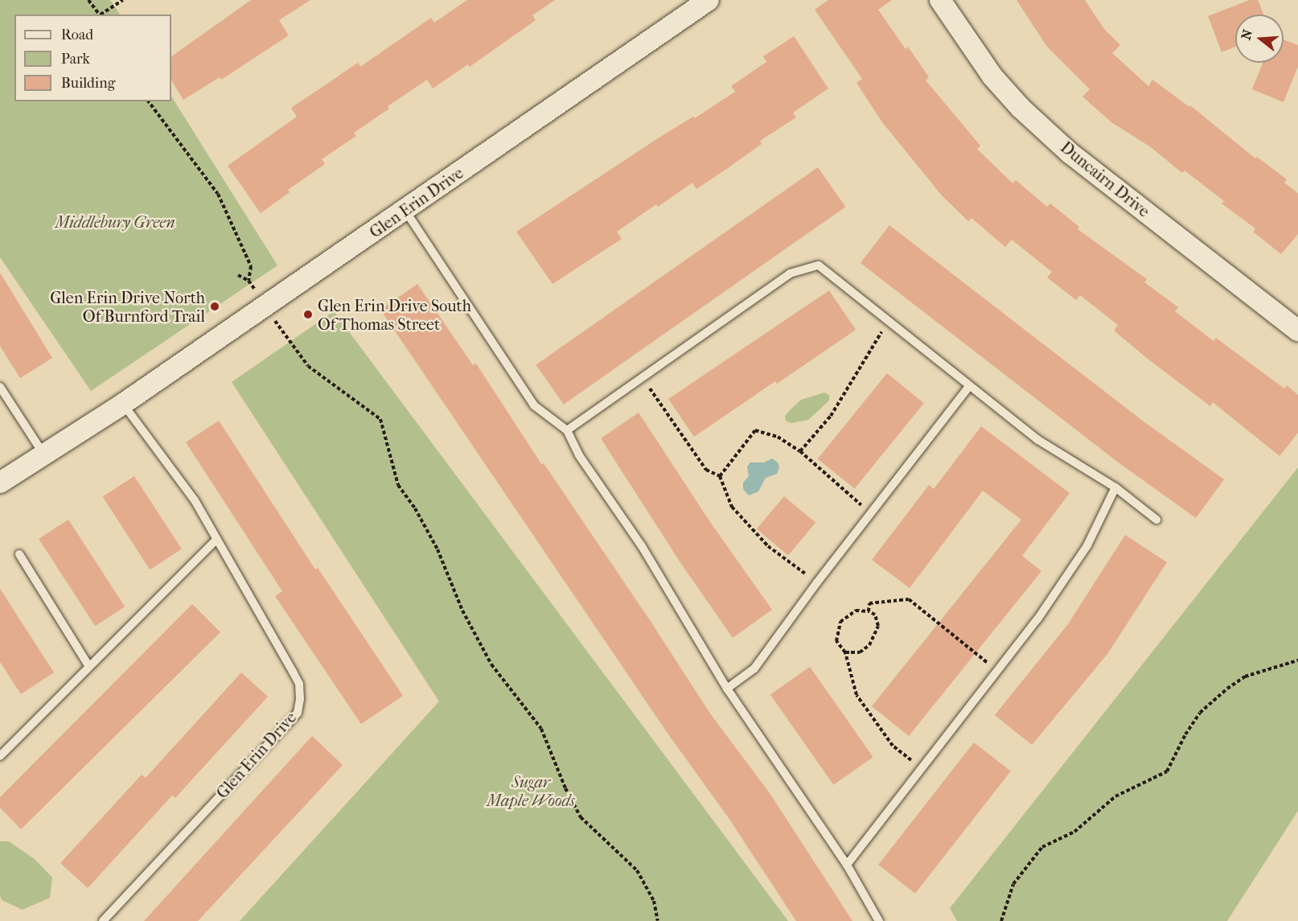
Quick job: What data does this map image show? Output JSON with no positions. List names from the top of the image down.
{
  "streets": {
    "street": ["Duncairn Drive", "Glen Erin Drive"]
  },
  "parks": ["Middlebury Green", "Sugar Maple Woods"],
  "places": ["Glen Erin Drive North Of Burnford Trail", "Glen Erin Drive South Of Thomas Street"],
  "legend": ["Road", "Park", "Building"],
  "north": "left"
}
